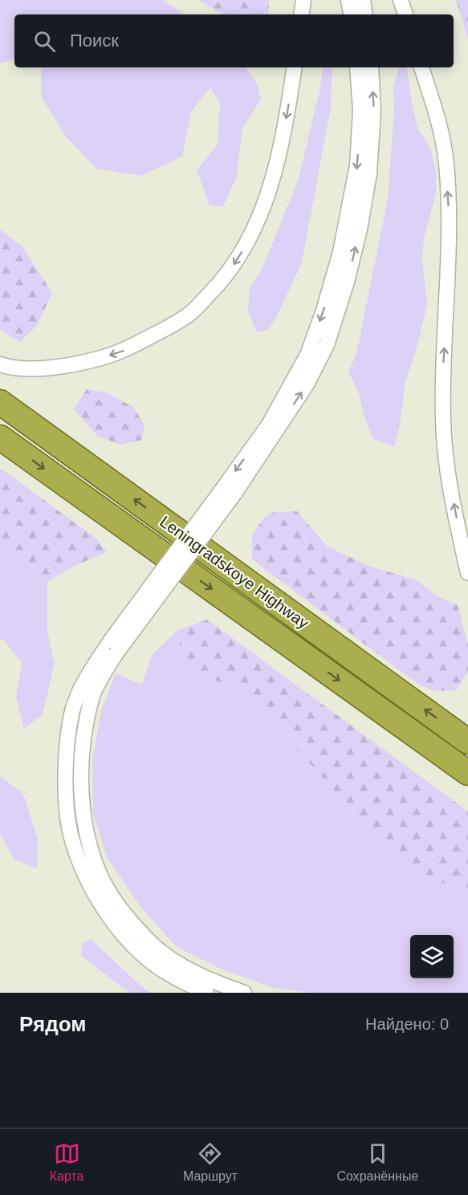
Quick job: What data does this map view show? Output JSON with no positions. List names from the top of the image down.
{
  "streets": {
    "highway": ["Leningradskoye Highway"]
  },
  "page": {
    "search": "Поиск",
    "heading": ["Рядом", "Найдено: 0"],
    "nav": ["Карта", "Маршрут", "Сохранённые"]
  }
}
